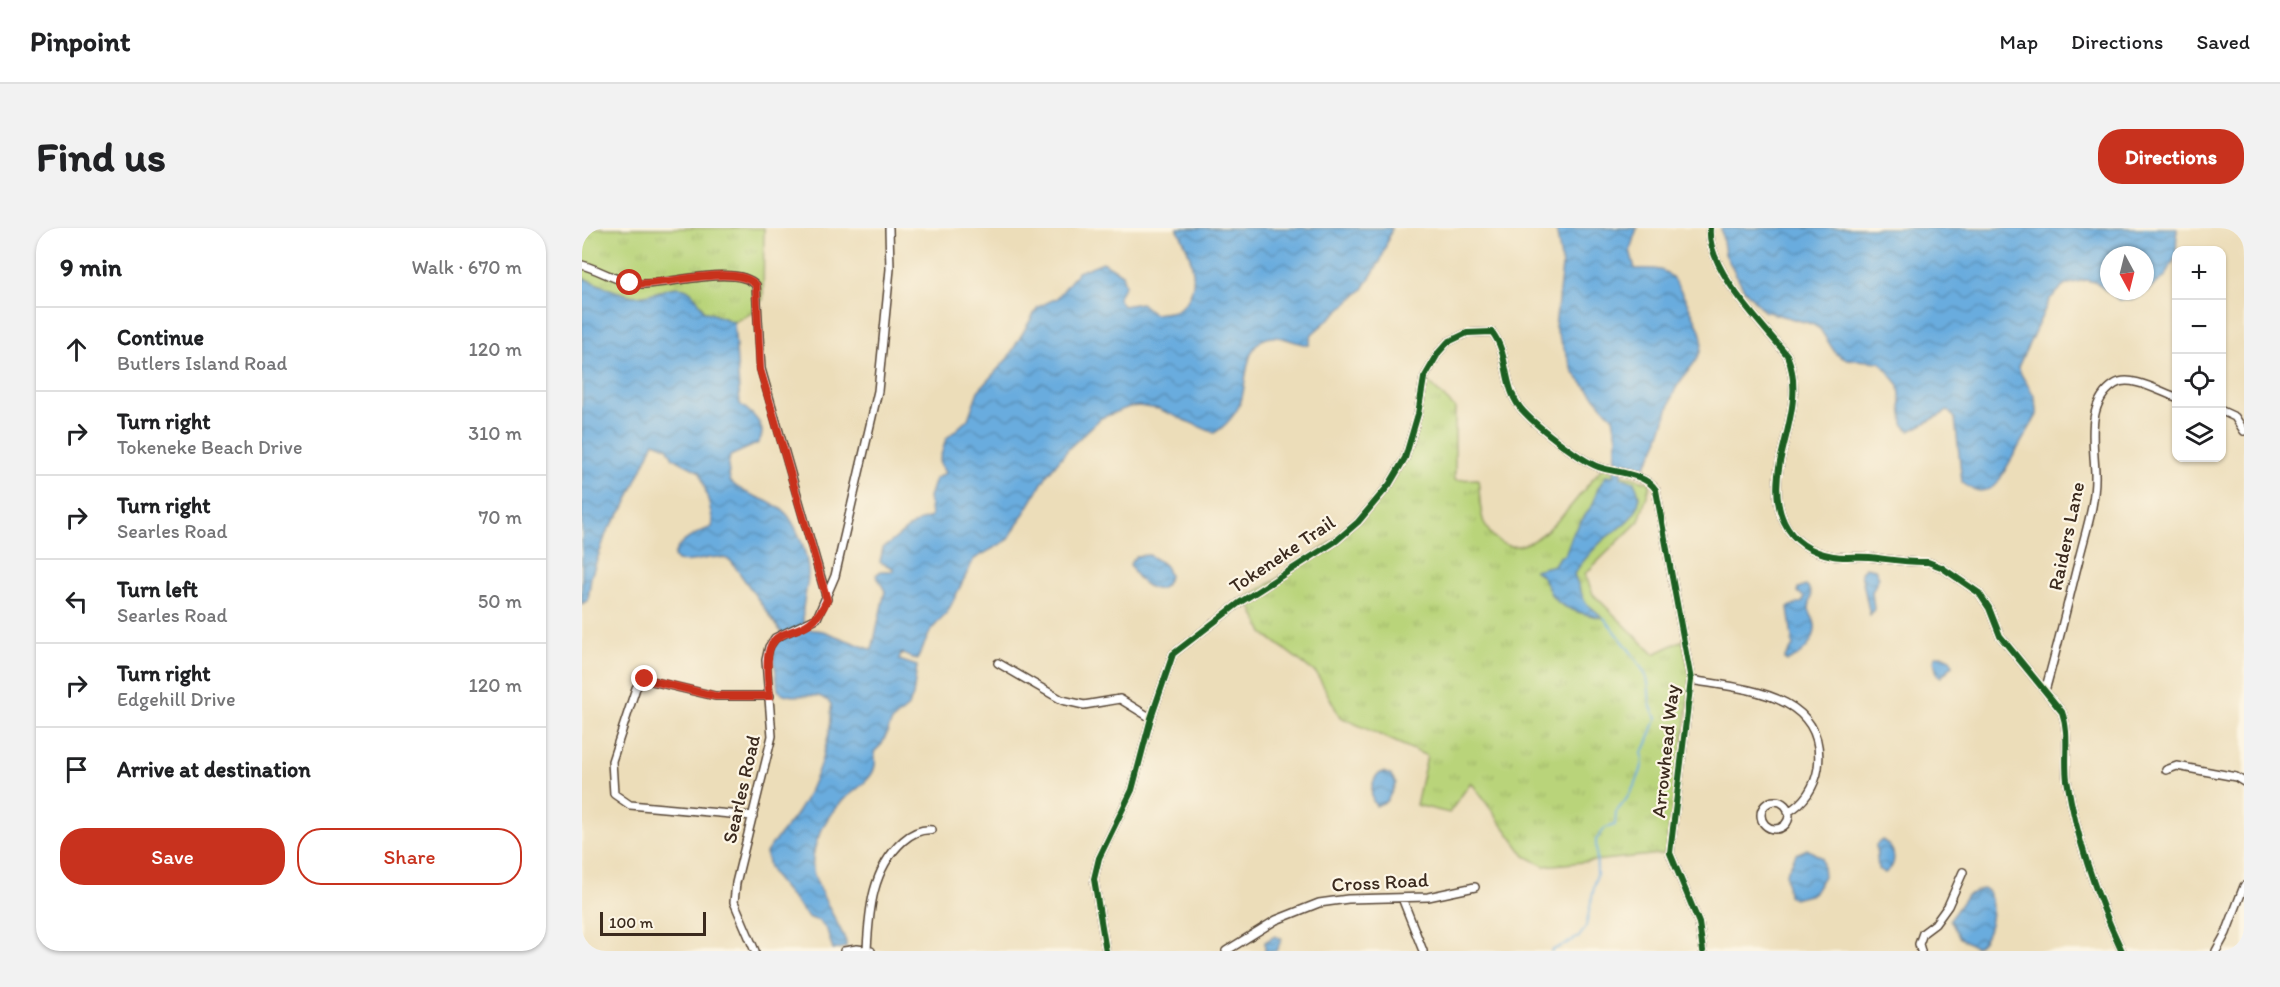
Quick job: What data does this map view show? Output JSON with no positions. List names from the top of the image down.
{
  "streets": {
    "street": [
      "Raiders Lane",
      "Tokeneke Trail",
      "Arrowhead Way",
      "Searles Road",
      "Cross Road"
    ]
  },
  "crossings": [
    ["Tokeneke Trail", "Arrowhead Way"]
  ],
  "scale_bar": "100 m",
  "north": "bottom",
  "page": {
    "header": "Pinpoint",
    "nav": ["Map", "Directions", "Saved"],
    "buttons": [
      "Directions",
      ["Save", "Share"]
    ],
    "title": "Find us",
    "heading": ["9 min", "Walk · 670 m"],
    "map_buttons": ["+", "−"],
    "list": [
      ["Continue", "Butlers Island Road", "120 m"],
      ["Turn right", "Tokeneke Beach Drive", "310 m"],
      ["Turn right", "Searles Road", "70 m"],
      ["Turn left", "Searles Road", "50 m"],
      ["Turn right", "Edgehill Drive", "120 m"],
      "Arrive at destination"
    ],
    "scale": "100 m"
  }
}
